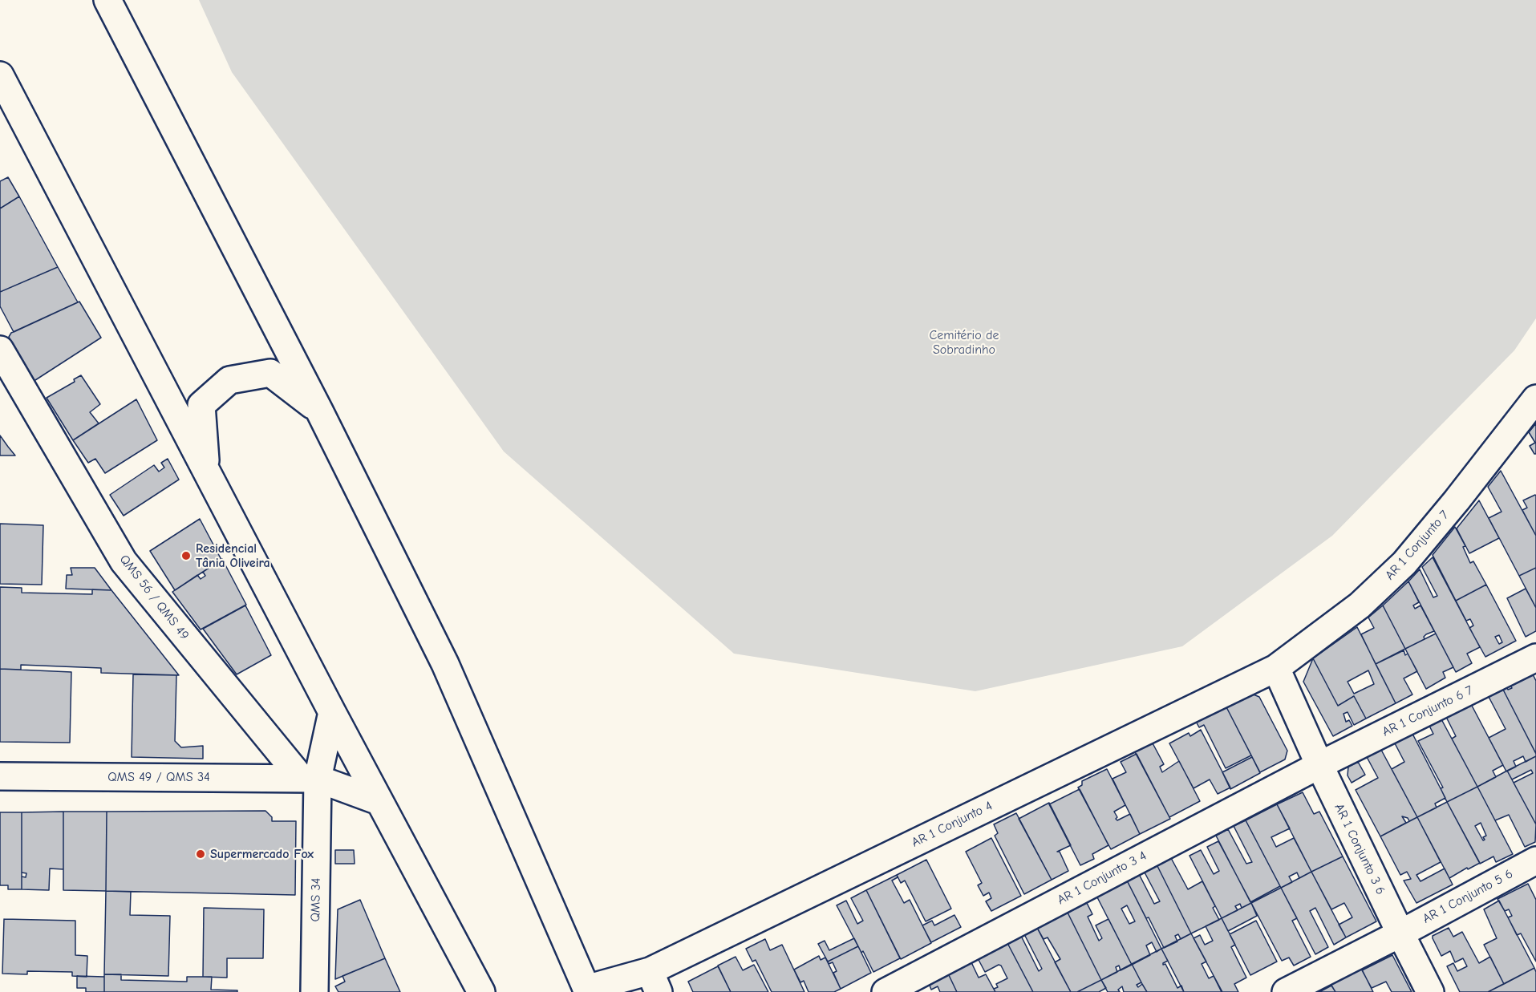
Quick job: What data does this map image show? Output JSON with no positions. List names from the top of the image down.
{
  "streets": {
    "street": [
      "AR 1 Conjunto 7",
      "QMS 56 / QMS 49",
      "AR 1 Conjunto 6 7",
      "QMS 49 / QMS 34",
      "AR 1 Conjunto 4",
      "AR 1 Conjunto 3 6",
      "AR 1 Conjunto 3 4",
      "AR 1 Conjunto 5 6",
      "QMS 34"
    ]
  },
  "crossings": [
    ["AR 1 Conjunto 7", "AR 1 Conjunto 4"],
    ["AR 1 Conjunto 7", "AR 1 Conjunto 3 6"],
    ["QMS 56 / QMS 49", "QMS 49 / QMS 34"],
    ["QMS 56 / QMS 49", "QMS 34"],
    ["AR 1 Conjunto 6 7", "AR 1 Conjunto 3 6"],
    ["AR 1 Conjunto 6 7", "AR 1 Conjunto 3 4"],
    ["QMS 49 / QMS 34", "QMS 34"],
    ["AR 1 Conjunto 4", "AR 1 Conjunto 3 6"],
    ["AR 1 Conjunto 3 6", "AR 1 Conjunto 3 4"],
    ["AR 1 Conjunto 3 6", "AR 1 Conjunto 5 6"]
  ],
  "parks": ["Cemitério de Sobradinho"],
  "places": ["Residencial Tânia Oliveira", "Supermercado Fox"]
}
